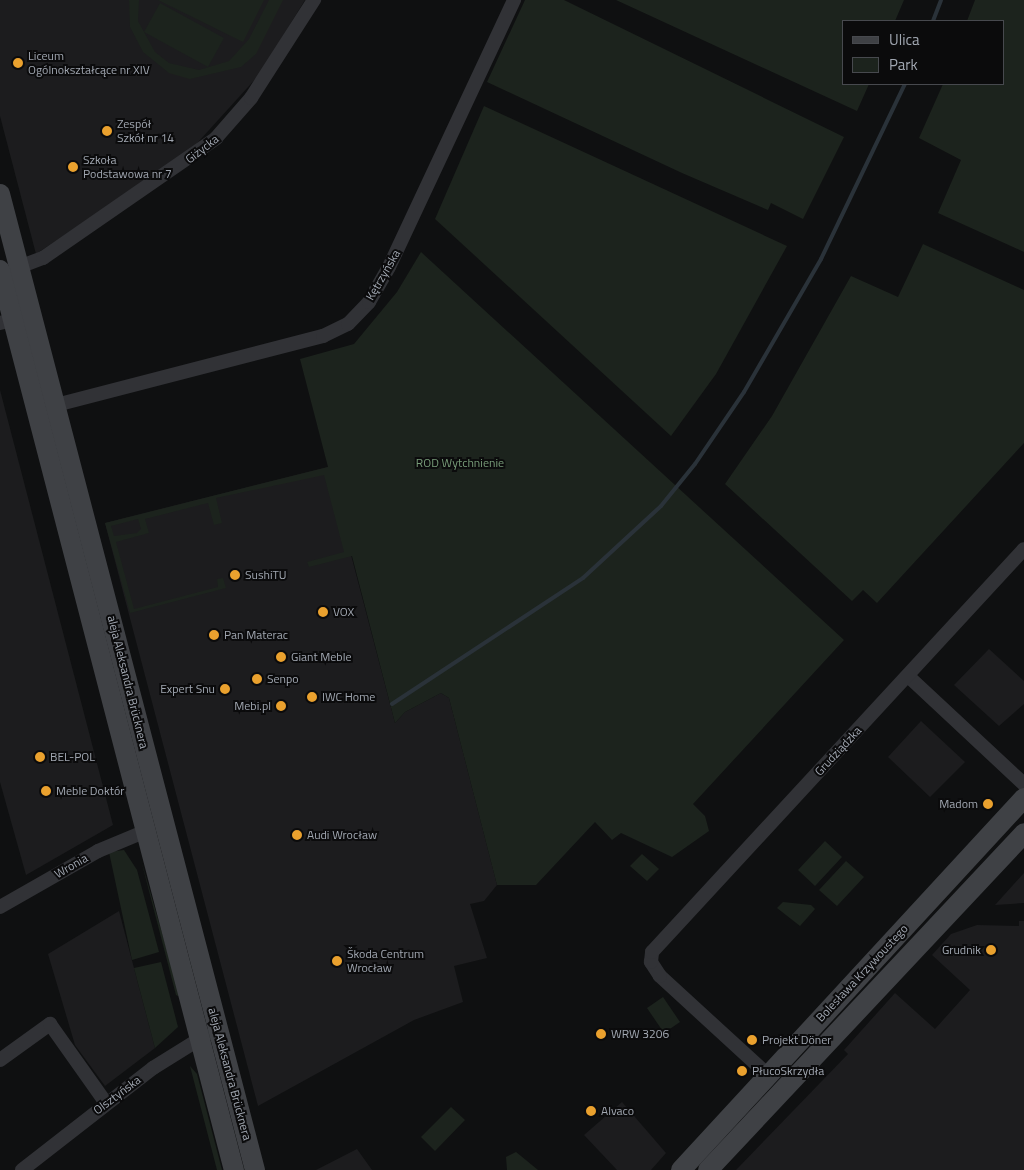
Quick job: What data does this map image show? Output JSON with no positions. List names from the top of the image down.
{
  "streets": {
    "main road": ["aleja Aleksandra Brücknera", "Bolesława Krzywoustego"],
    "street": [
      "Giżycka",
      "Kętrzyńska",
      "Grudziądzka",
      "Wronia",
      "Olsztyńska"
    ]
  },
  "crossings": [
    ["Giżycka", "aleja Aleksandra Brücknera"],
    ["Kętrzyńska", "aleja Aleksandra Brücknera"],
    ["aleja Aleksandra Brücknera", "Wronia"],
    ["aleja Aleksandra Brücknera", "Olsztyńska"],
    ["Grudziądzka", "Bolesława Krzywoustego"]
  ],
  "parks": ["ROD Wytchnienie"],
  "places": [
    "Liceum Ogólnokształcące nr XIV",
    "Zespół Szkół nr 14",
    "Szkoła Podstawowa nr 7",
    "SushiTU",
    "VOX",
    "Pan Materac",
    "Giant Meble",
    "Senpo",
    "Expert Snu",
    "IWC Home",
    "Mebi.pl",
    "BEL-POL",
    "Meble Doktór",
    "Madom",
    "Audi Wrocław",
    "Grudnik",
    "Škoda Centrum Wrocław",
    "WRW 3206",
    "Projekt Döner",
    "PłucoSkrzydła",
    "Alvaco"
  ],
  "legend": ["Ulica", "Park"]
}
